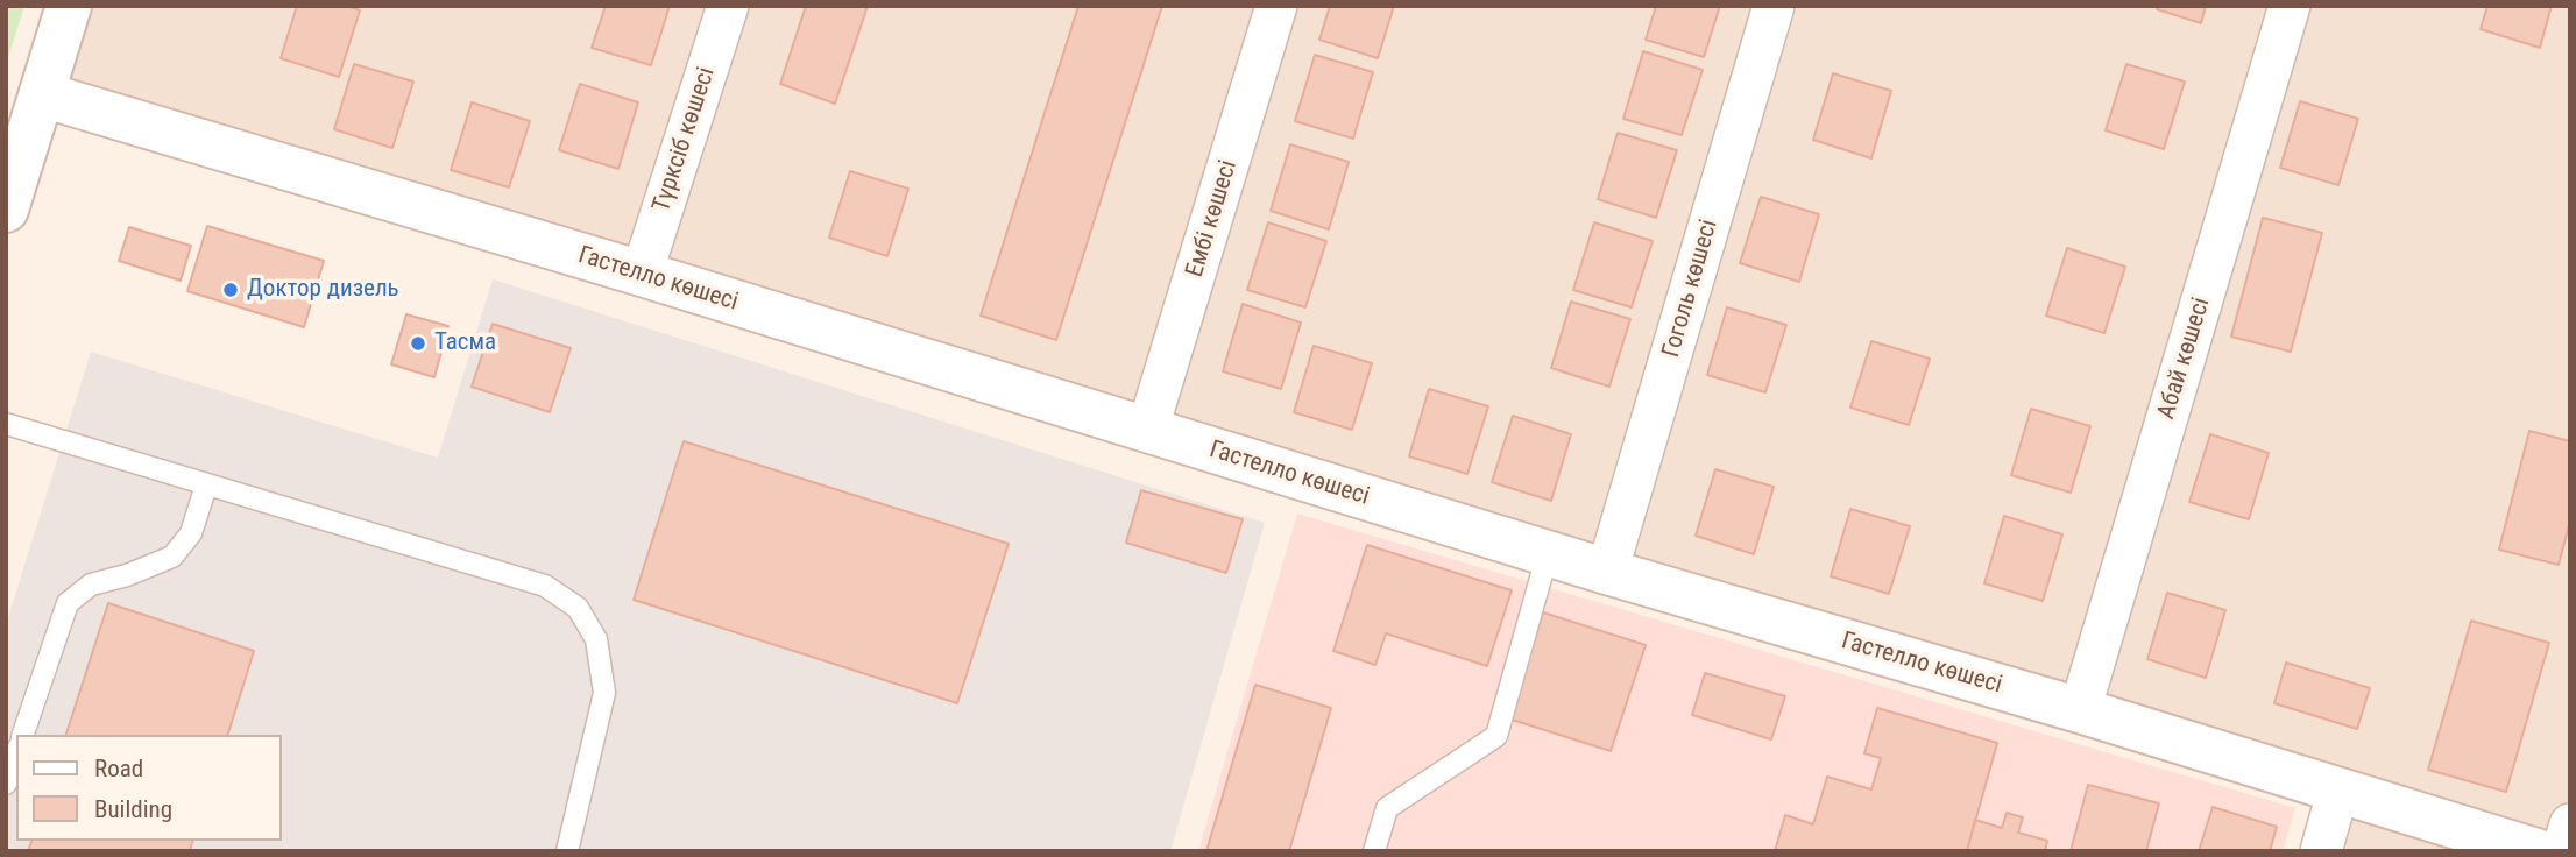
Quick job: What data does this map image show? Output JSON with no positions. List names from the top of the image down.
{
  "streets": {
    "street": [
      "Түрксіб көшесі",
      "Ембі көшесі",
      "Гастелло көшесі",
      "Гоголь көшесі",
      "Абай көшесі"
    ]
  },
  "crossings": [
    ["Түрксіб көшесі", "Гастелло көшесі"],
    ["Ембі көшесі", "Гастелло көшесі"],
    ["Гастелло көшесі", "Гоголь көшесі"],
    ["Гастелло көшесі", "Абай көшесі"]
  ],
  "places": ["Доктор дизель", "Тасма"],
  "legend": ["Road", "Building"]
}
